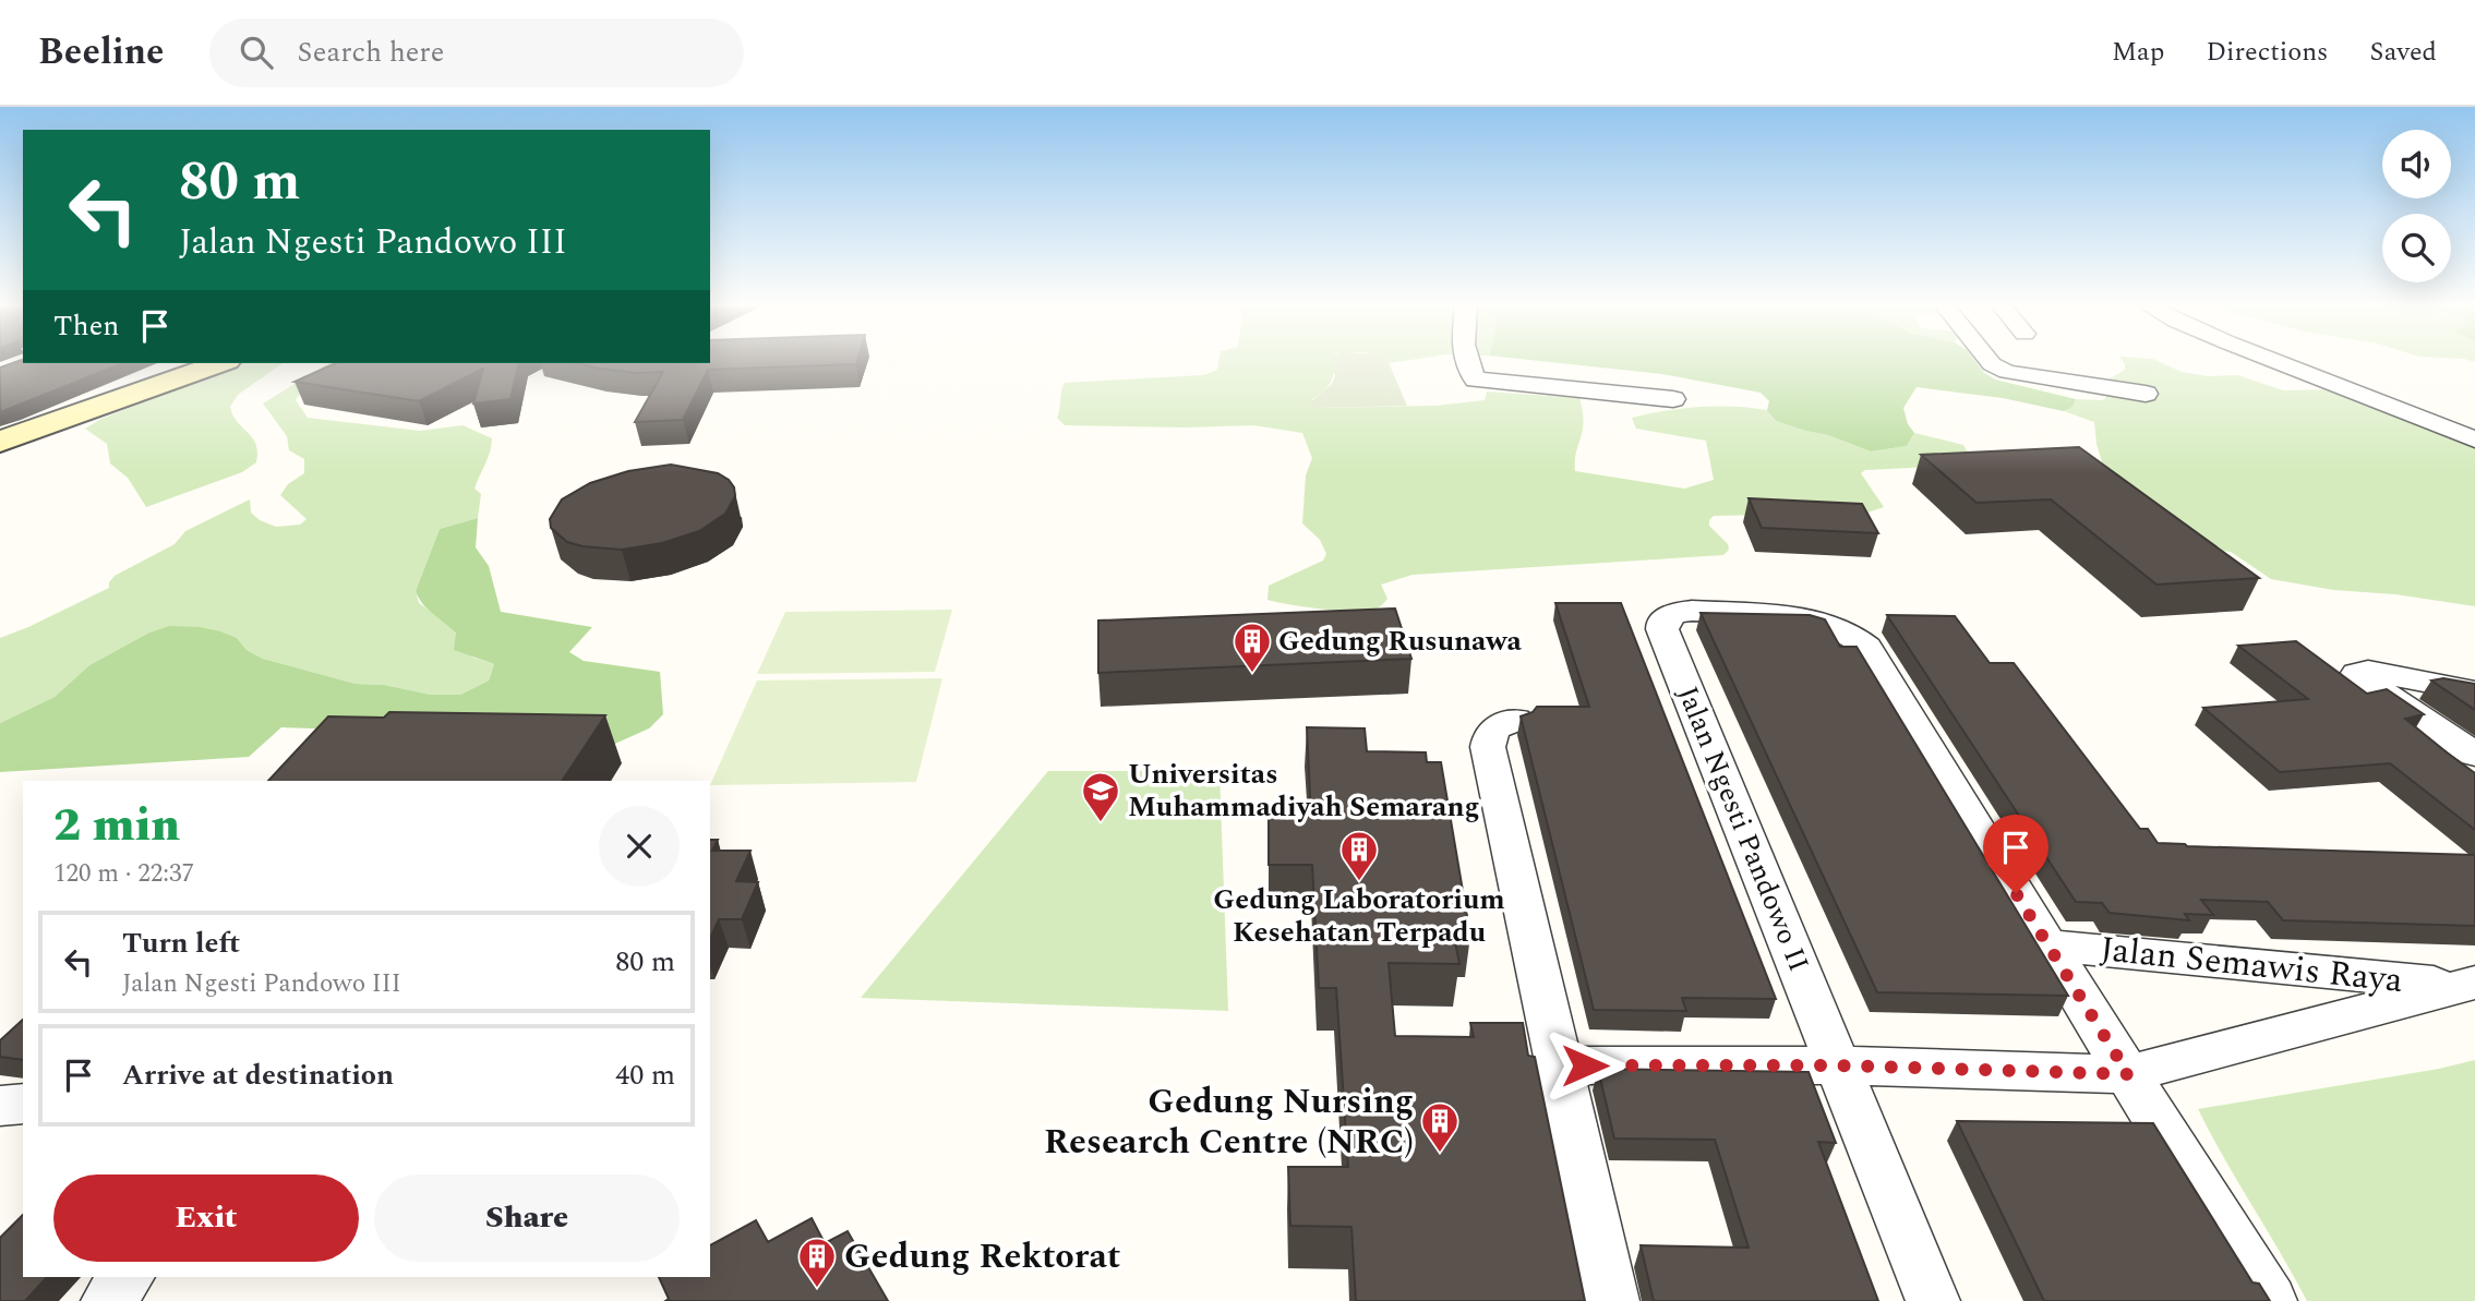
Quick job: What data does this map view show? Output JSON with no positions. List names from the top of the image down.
{
  "streets": {
    "street": ["Jalan Ngesti Pandowo II", "Jalan Semawis Raya"]
  },
  "crossings": [
    ["Jalan Ngesti Pandowo II", "Jalan Semawis Raya"]
  ],
  "places": {
    "building": [
      "Gedung Rusunawa",
      "Gedung Laboratorium Kesehatan Terpadu",
      "Gedung Nursing Research Centre (NRC)",
      "Gedung Rektorat"
    ],
    "school or university": ["Universitas Muhammadiyah Semarang"]
  },
  "page": {
    "header": "Beeline",
    "search": "Search here",
    "nav": ["Map", "Directions", "Saved"],
    "turn": ["80 m", "Jalan Ngesti Pandowo III"],
    "then": "Then",
    "heading": ["2 min", "120 m · 22:37"],
    "list": [
      {
        "name": "Turn left",
        "note": "Jalan Ngesti Pandowo III",
        "value": "80 m"
      },
      {
        "name": "Arrive at destination",
        "value": "40 m"
      }
    ],
    "buttons": ["Exit", "Share"]
  }
}
